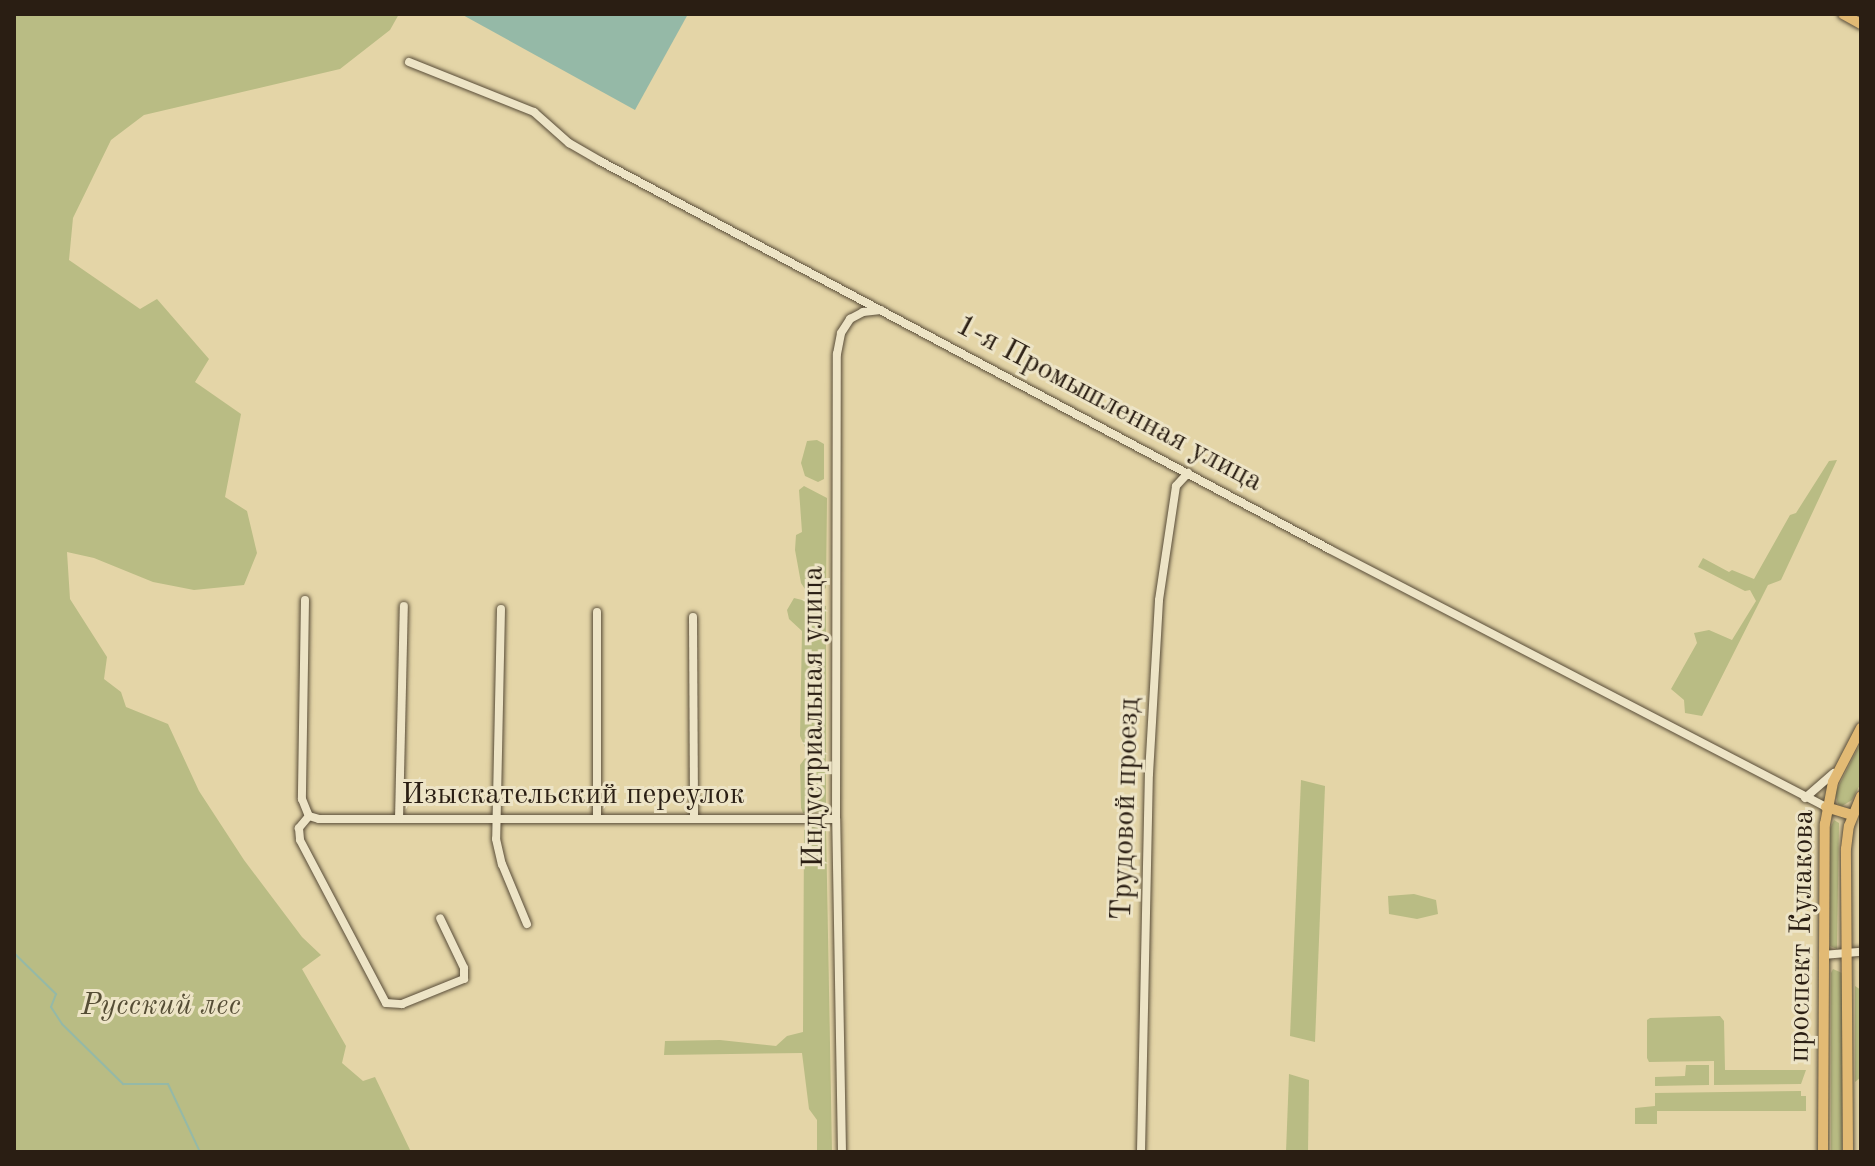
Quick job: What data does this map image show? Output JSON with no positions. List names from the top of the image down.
{
  "streets": {
    "main road": ["проспект Кулакова"],
    "street": [
      "1-я Промышленная улица",
      "Индустриальная улица",
      "Изыскательский переулок",
      "Трудовой проезд"
    ]
  },
  "crossings": [
    ["1-я Промышленная улица", "Индустриальная улица"],
    ["1-я Промышленная улица", "Трудовой проезд"],
    ["1-я Промышленная улица", "проспект Кулакова"],
    ["Индустриальная улица", "Изыскательский переулок"]
  ],
  "parks": ["Русский лес"]
}
